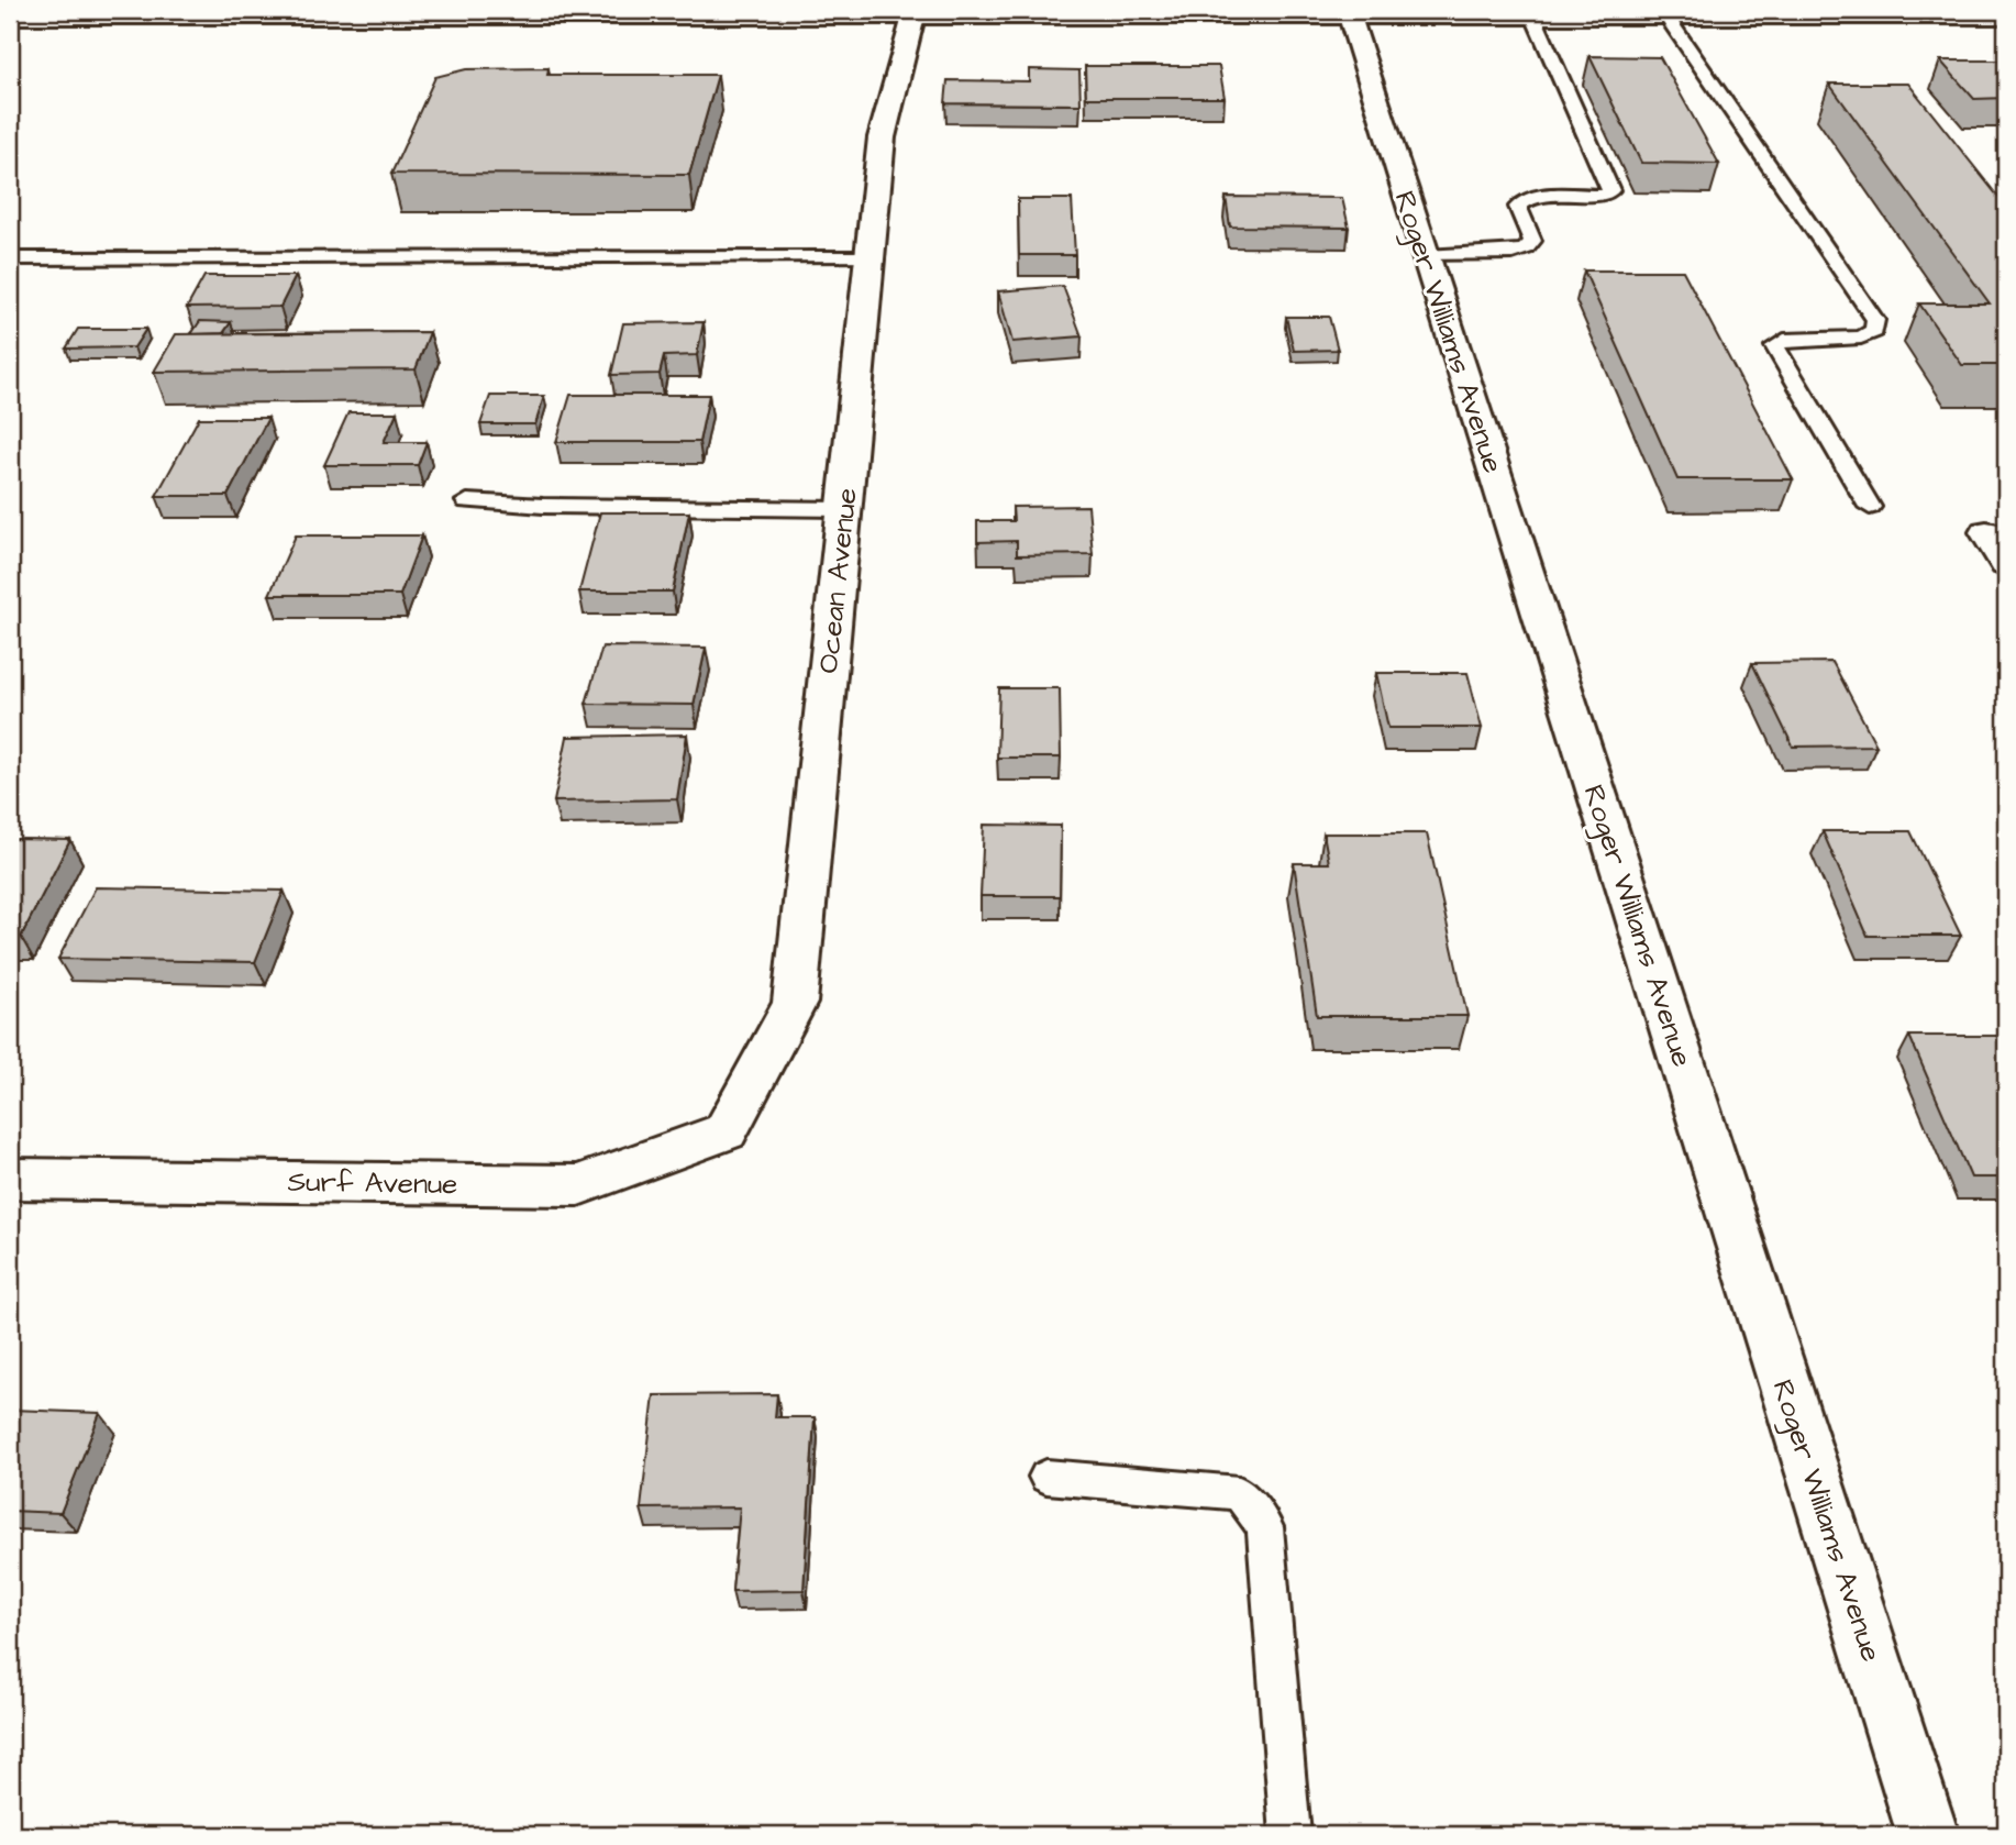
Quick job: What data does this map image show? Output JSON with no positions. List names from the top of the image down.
{
  "streets": {
    "street": ["Roger Williams Avenue", "Ocean Avenue", "Surf Avenue"]
  },
  "crossings": [
    ["Ocean Avenue", "Surf Avenue"]
  ]
}
